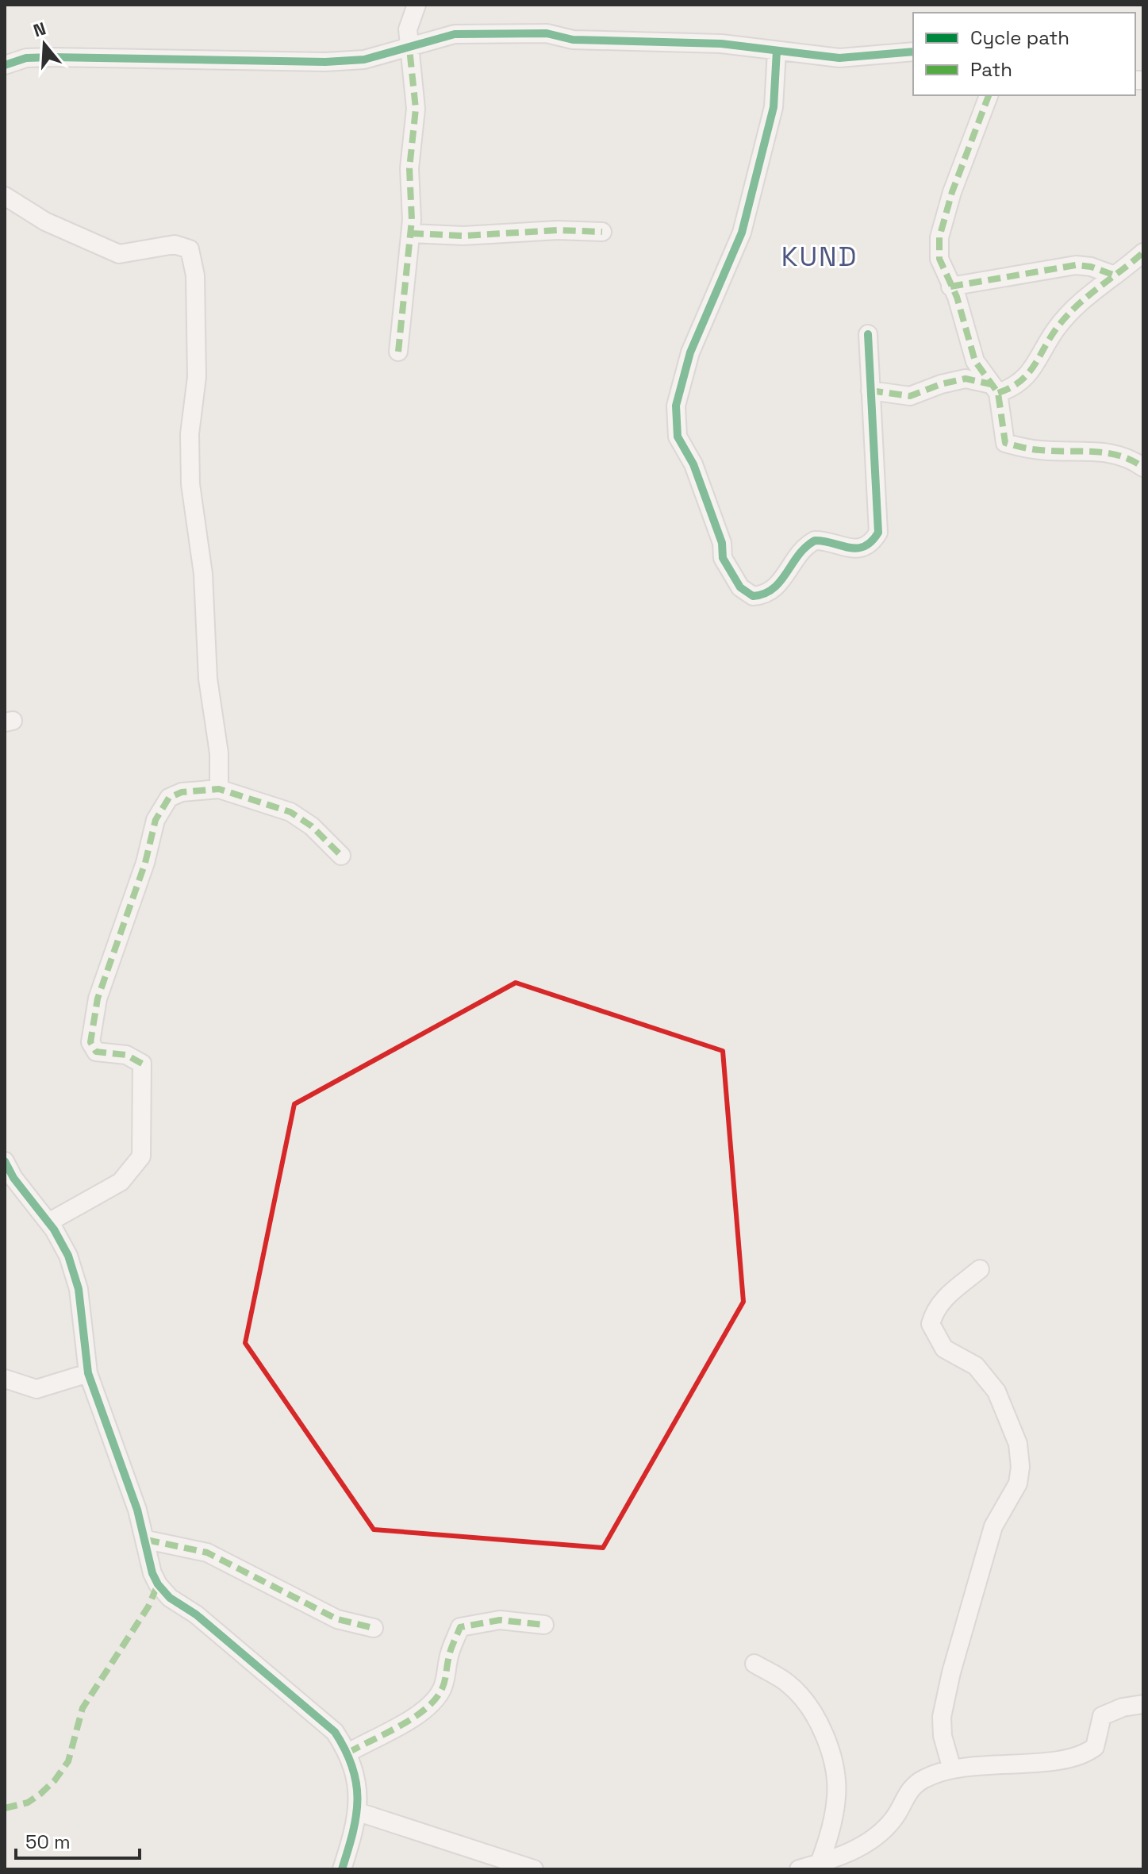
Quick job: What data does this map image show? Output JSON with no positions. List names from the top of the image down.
{
  "districts": ["KUND"],
  "legend": ["Cycle path", "Path"],
  "scale_bar": "50 m",
  "north": "top"
}
